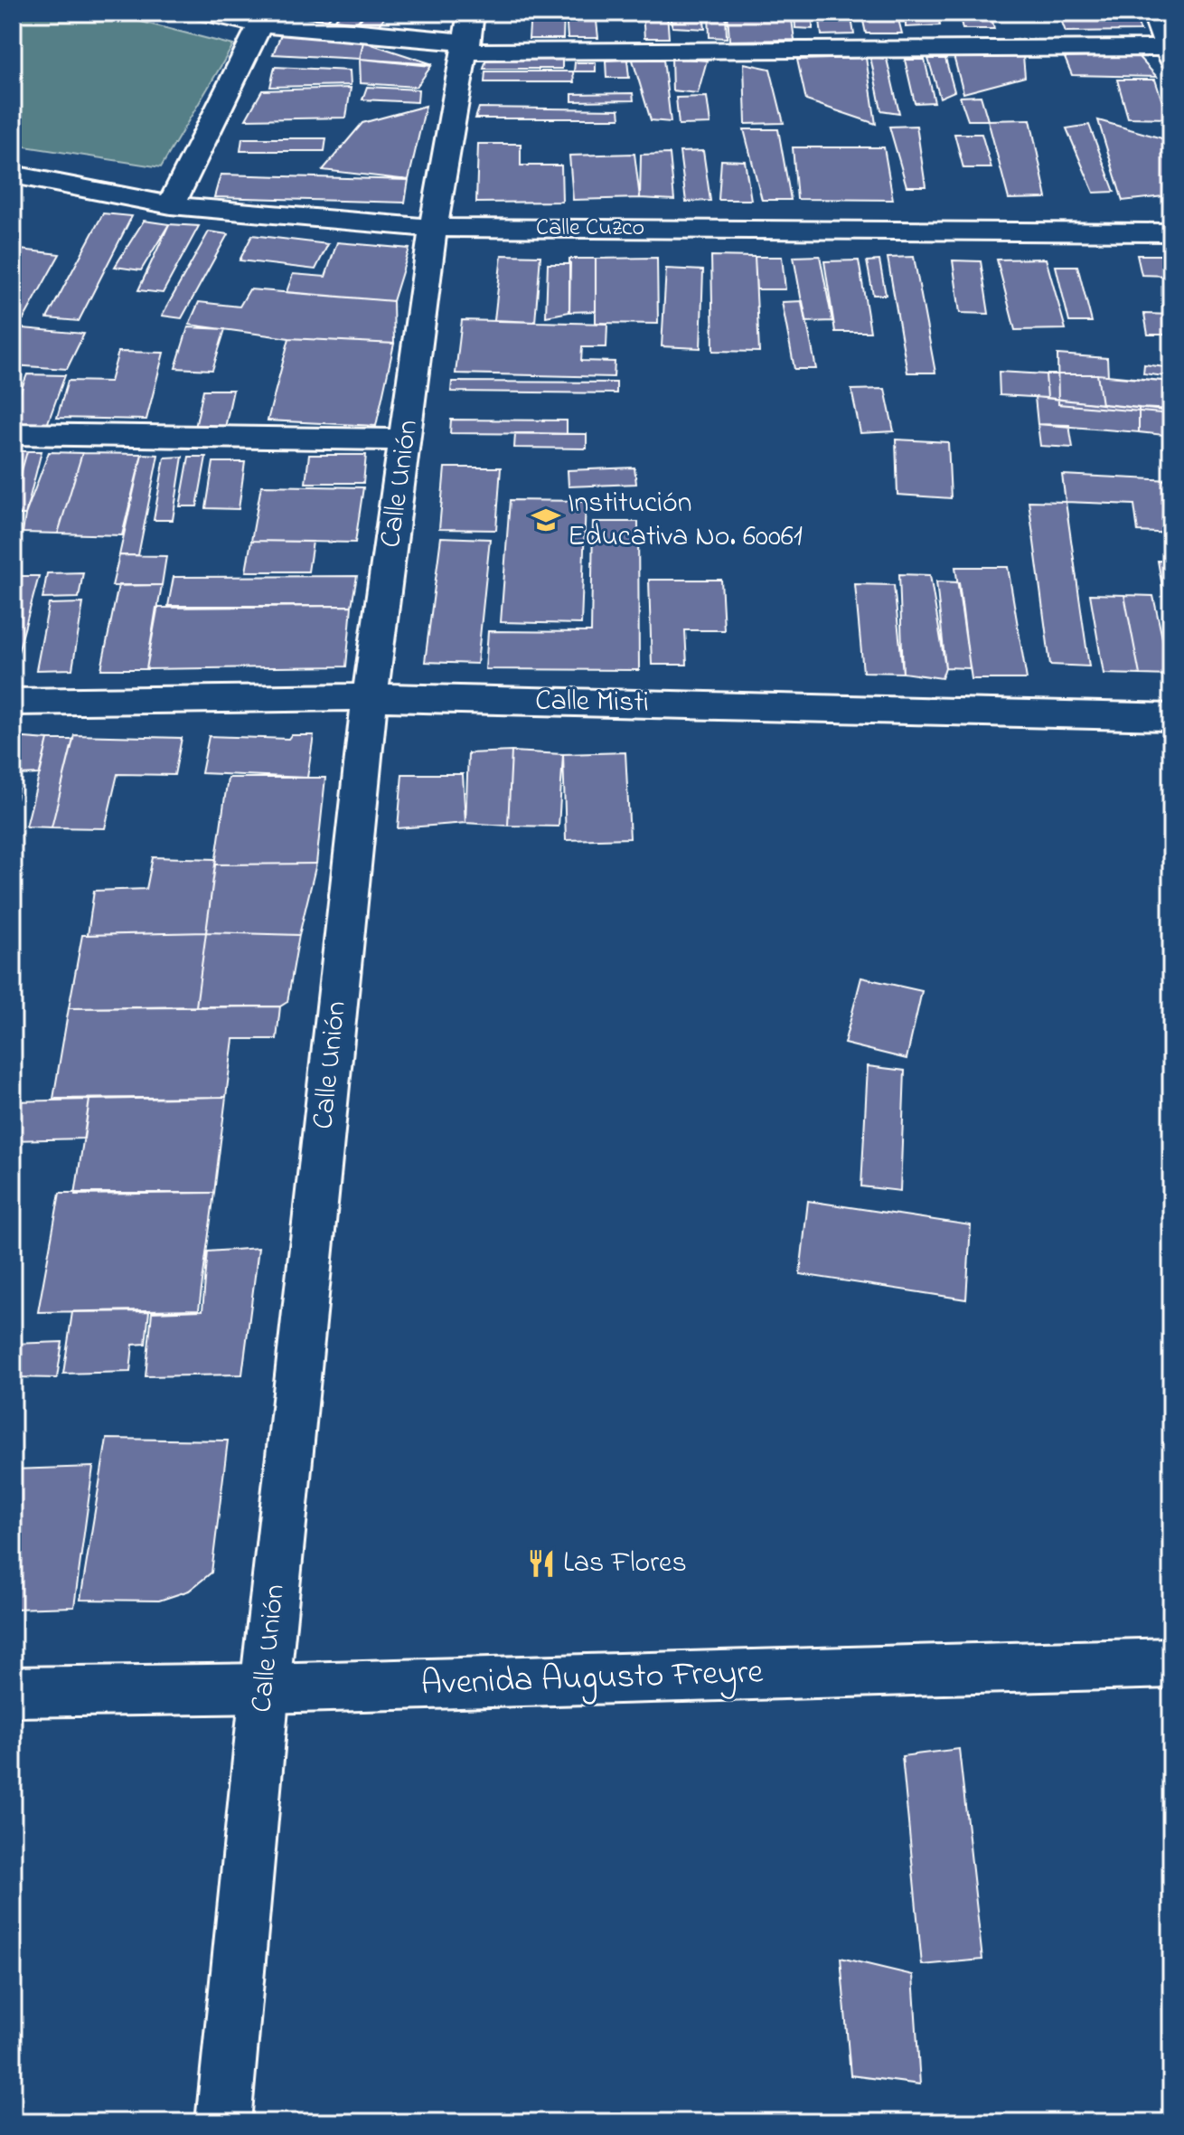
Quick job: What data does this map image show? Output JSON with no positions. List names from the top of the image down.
{
  "streets": {
    "street": [
      "Calle Cuzco",
      "Calle Unión",
      "Calle Misti",
      "Avenida Augusto Freyre"
    ]
  },
  "crossings": [
    ["Calle Cuzco", "Calle Unión"],
    ["Calle Unión", "Calle Misti"],
    ["Calle Unión", "Avenida Augusto Freyre"]
  ],
  "places": {
    "school or university": ["Institución Educativa No. 60061"],
    "restaurant": ["Las Flores"]
  }
}
